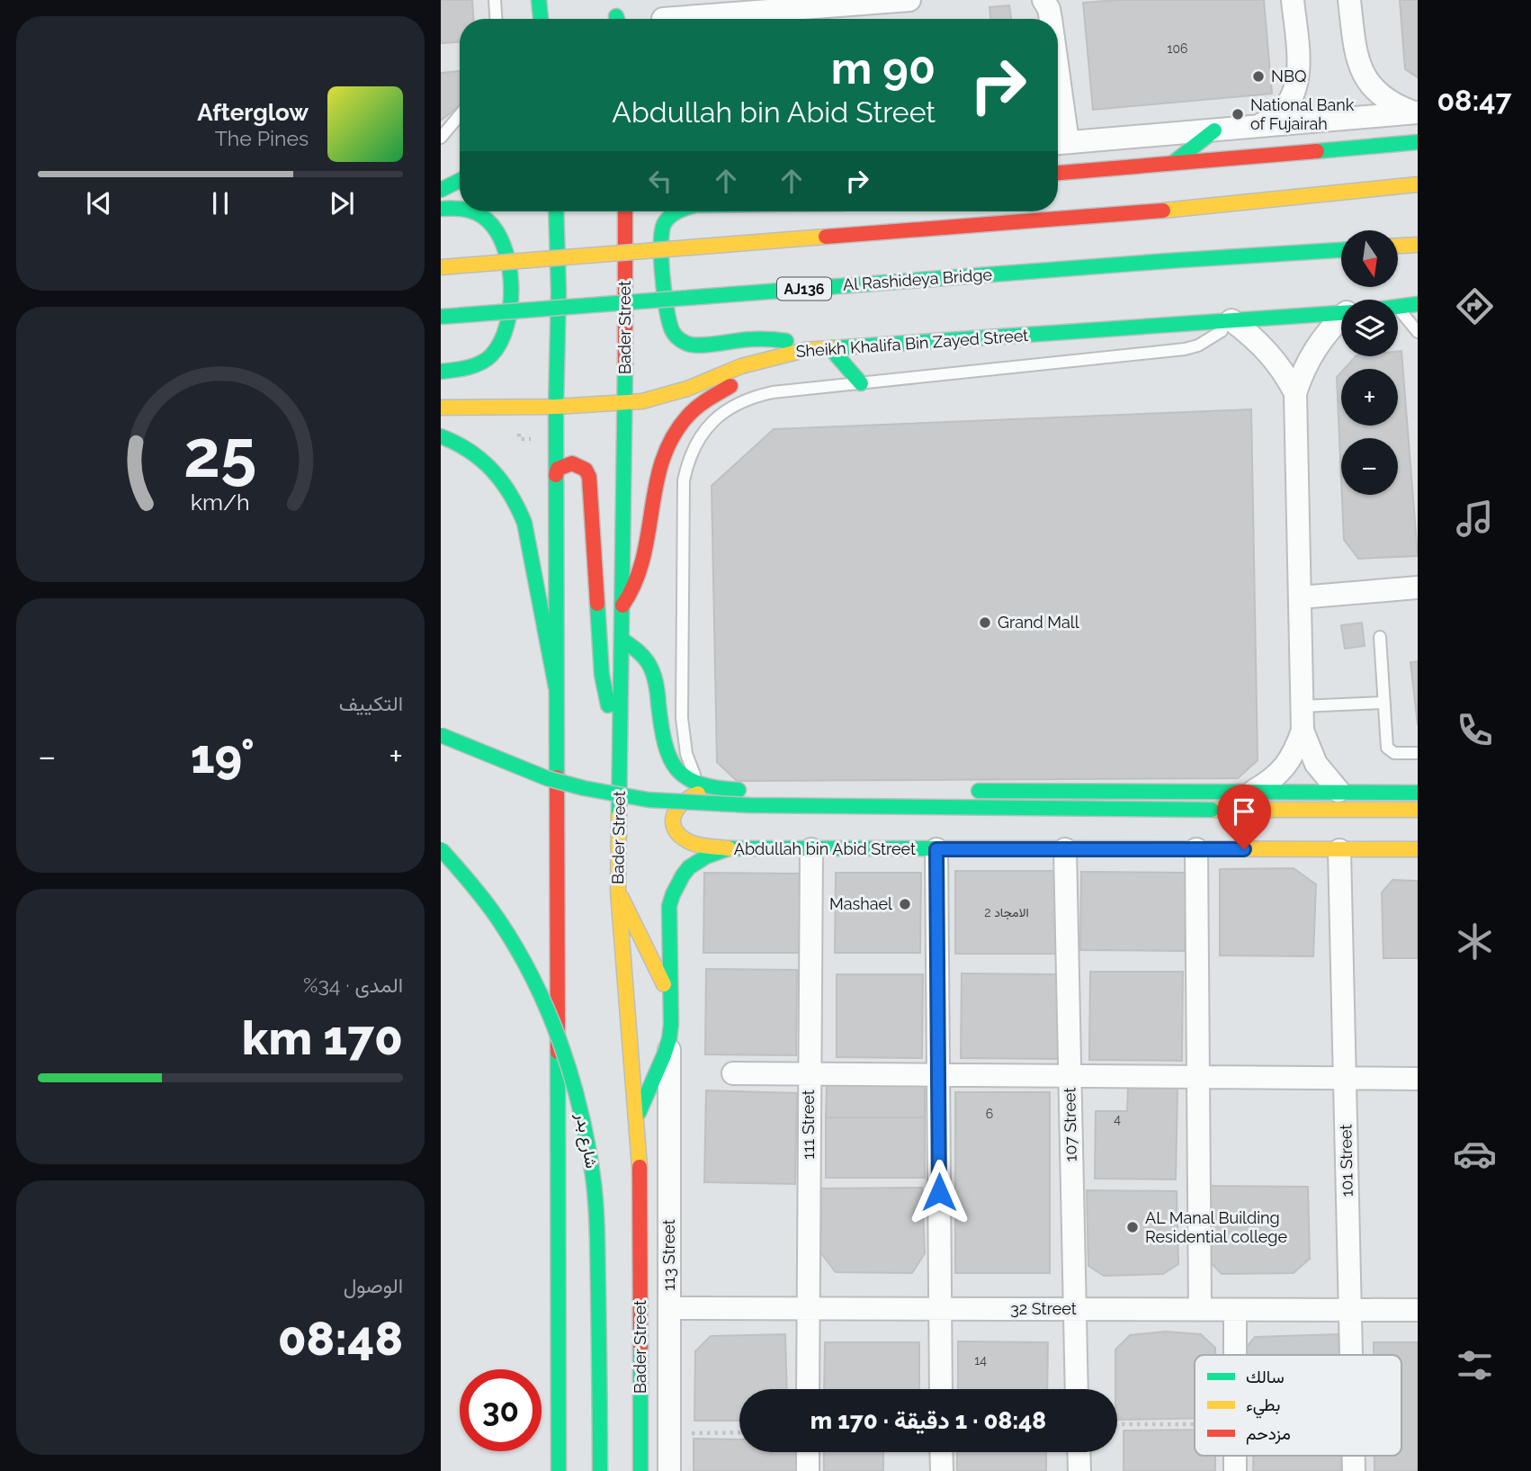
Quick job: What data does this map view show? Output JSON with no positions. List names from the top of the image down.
{
  "streets": {
    "main road": [
      "Al Rashideya Bridge",
      "AJ136",
      "Bader Street",
      "Sheikh Khalifa Bin Zayed Street",
      "Abdullah bin Abid Street",
      "شارع بدر"
    ],
    "street": [
      "111 Street",
      "107 Street",
      "101 Street",
      "113 Street",
      "32 Street"
    ]
  },
  "crossings": [
    ["Bader Street", "Sheikh Khalifa Bin Zayed Street"],
    ["Bader Street", "Abdullah bin Abid Street"],
    ["Abdullah bin Abid Street", "111 Street"],
    ["Abdullah bin Abid Street", "107 Street"],
    ["Abdullah bin Abid Street", "101 Street"],
    ["Abdullah bin Abid Street", "113 Street"],
    ["111 Street", "32 Street"],
    ["107 Street", "32 Street"],
    ["101 Street", "32 Street"],
    ["113 Street", "32 Street"]
  ],
  "places": [
    "NBQ",
    "National Bank of Fujairah",
    "Grand Mall",
    "Mashael",
    "AL Manal Building Residential college"
  ],
  "house_numbers": [
    "106",
    "الامجاد 2",
    "6",
    "4",
    "14"
  ],
  "legend": ["سالك", "بطيء", "مزدحم"],
  "north": "bottom",
  "page": {
    "tabs": "08:47",
    "turn": ["90 m", "Abdullah bin Abid Street"],
    "song": ["Afterglow", "The Pines"],
    "map_buttons": ["+", "−"],
    "tile": [
      "التكييف",
      ["المدى · 34%", "170 km"],
      ["الوصول", "08:48"]
    ],
    "heat": ["−", "19°", "+"],
    "limit": "30",
    "trip": "08:48 · 1 دقيقة · 170 m",
    "gauge": ["25", "km/h"]
  }
}
